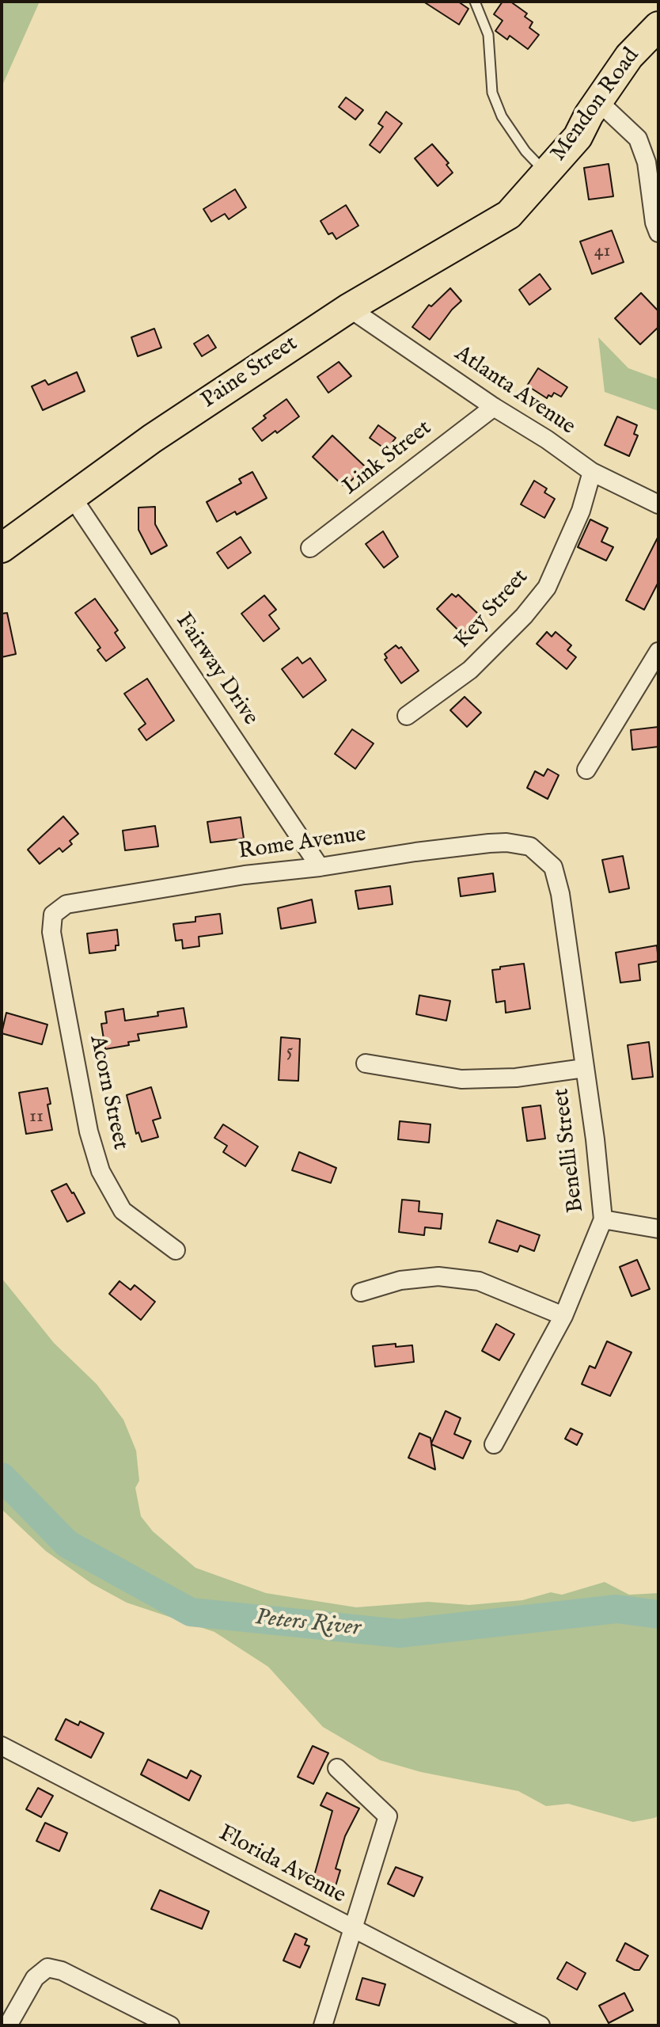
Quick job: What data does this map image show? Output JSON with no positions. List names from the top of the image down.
{
  "streets": {
    "main road": ["Mendon Road", "Paine Street"],
    "street": [
      "Atlanta Avenue",
      "Link Street",
      "Key Street",
      "Fairway Drive",
      "Rome Avenue",
      "Acorn Street",
      "Benelli Street",
      "Florida Avenue"
    ]
  },
  "crossings": [
    ["Mendon Road", "Paine Street"],
    ["Paine Street", "Atlanta Avenue"],
    ["Paine Street", "Fairway Drive"],
    ["Atlanta Avenue", "Link Street"],
    ["Atlanta Avenue", "Key Street"],
    ["Fairway Drive", "Rome Avenue"],
    ["Rome Avenue", "Acorn Street"],
    ["Rome Avenue", "Benelli Street"]
  ],
  "water": ["Peters River"],
  "house_numbers": ["41", "5", "11"]
}
